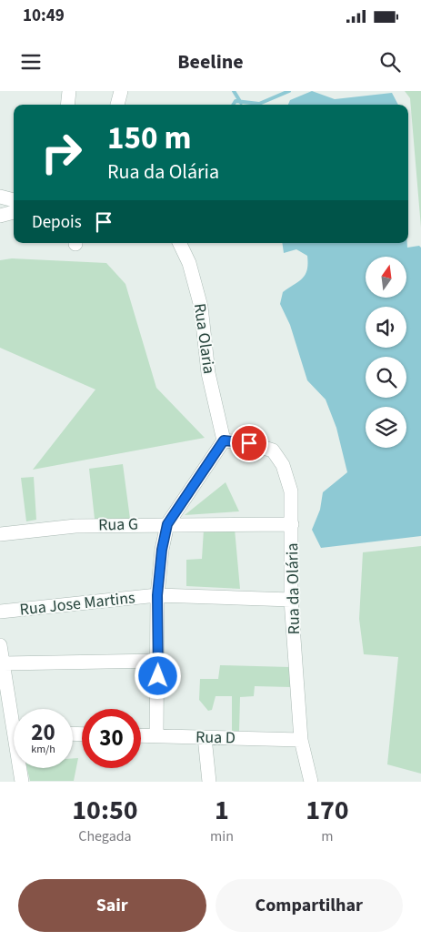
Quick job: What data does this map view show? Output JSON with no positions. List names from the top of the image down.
{
  "streets": {
    "street": [
      "Rua Olaria",
      "Rua G",
      "Rua da Olária",
      "Rua Jose Martins",
      "Rua D"
    ]
  },
  "crossings": [
    ["Rua Olaria", "Rua da Olária"],
    ["Rua G", "Rua da Olária"],
    ["Rua da Olária", "Rua Jose Martins"],
    ["Rua da Olária", "Rua D"]
  ],
  "north": "top",
  "page": {
    "status": "10:49",
    "header": "Beeline",
    "turn": ["150 m", "Rua da Olária"],
    "then": "Depois",
    "speed": "20 km/h",
    "limit": "30",
    "eta": [
      "10:50",
      "Chegada",
      "1",
      "min",
      "170",
      "m"
    ],
    "buttons": ["Sair", "Compartilhar"]
  }
}
